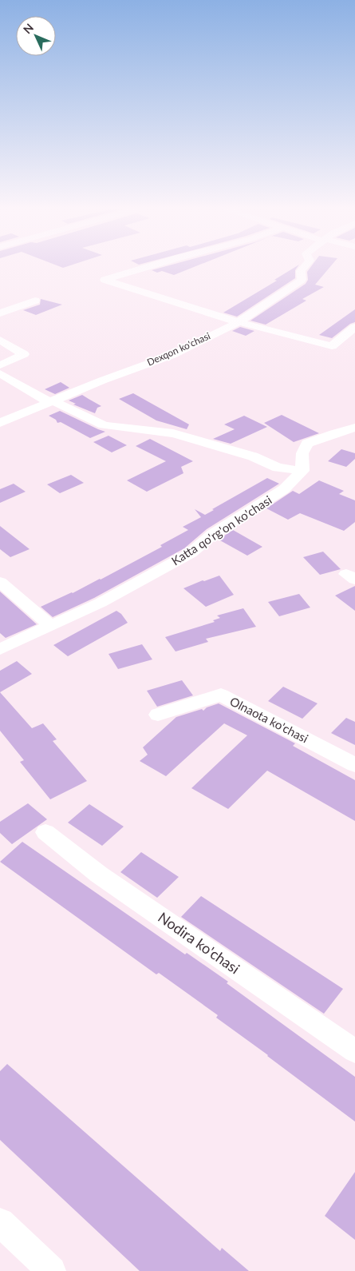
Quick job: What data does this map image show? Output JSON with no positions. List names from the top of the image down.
{
  "streets": {
    "street": [
      "Dexqon ko'chasi",
      "Katta qo'rg'on ko'chasi",
      "Olnaota ko'chasi",
      "Nodira ko'chasi"
    ]
  },
  "north": "top left"
}
